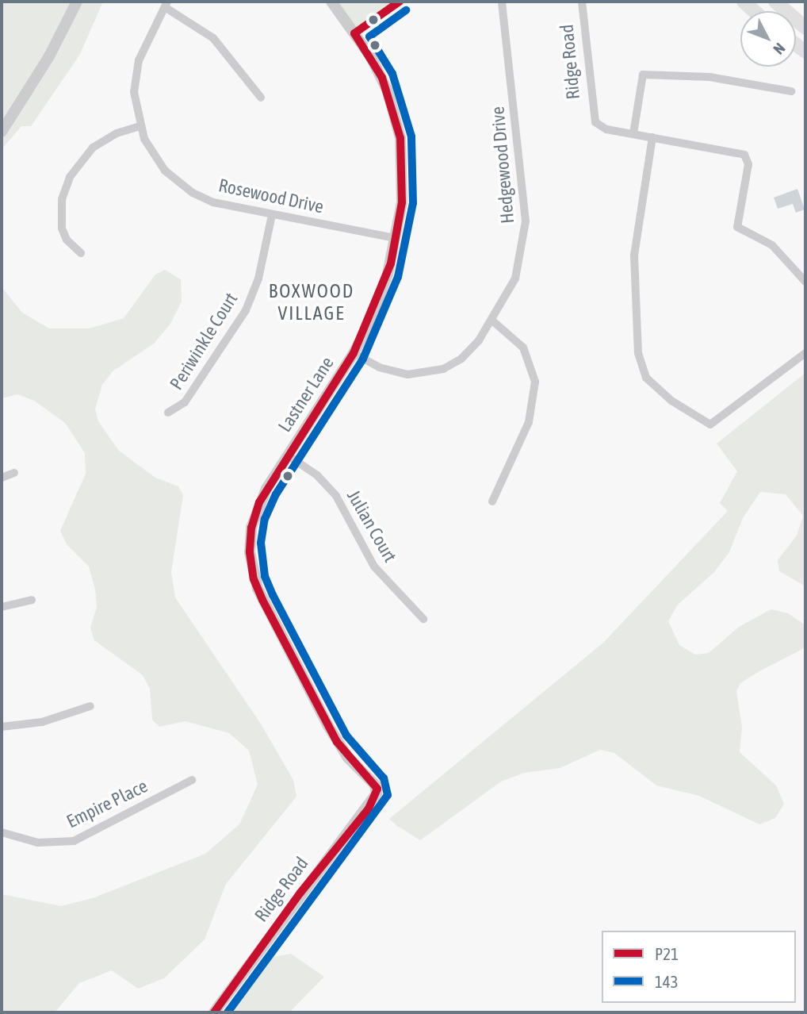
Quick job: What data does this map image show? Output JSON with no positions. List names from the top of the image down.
{
  "streets": {
    "street": [
      "Ridge Road",
      "Hedgewood Drive",
      "Rosewood Drive",
      "Periwinkle Court",
      "Lastner Lane",
      "Julian Court",
      "Empire Place"
    ]
  },
  "crossings": [
    ["Ridge Road", "Lastner Lane"],
    ["Hedgewood Drive", "Lastner Lane"],
    ["Rosewood Drive", "Periwinkle Court"],
    ["Rosewood Drive", "Lastner Lane"],
    ["Lastner Lane", "Julian Court"]
  ],
  "districts": ["BOXWOOD VILLAGE"],
  "lines": ["transit line P21", "transit line 143"],
  "legend": ["P21", "143"],
  "north": "bottom right"
}
